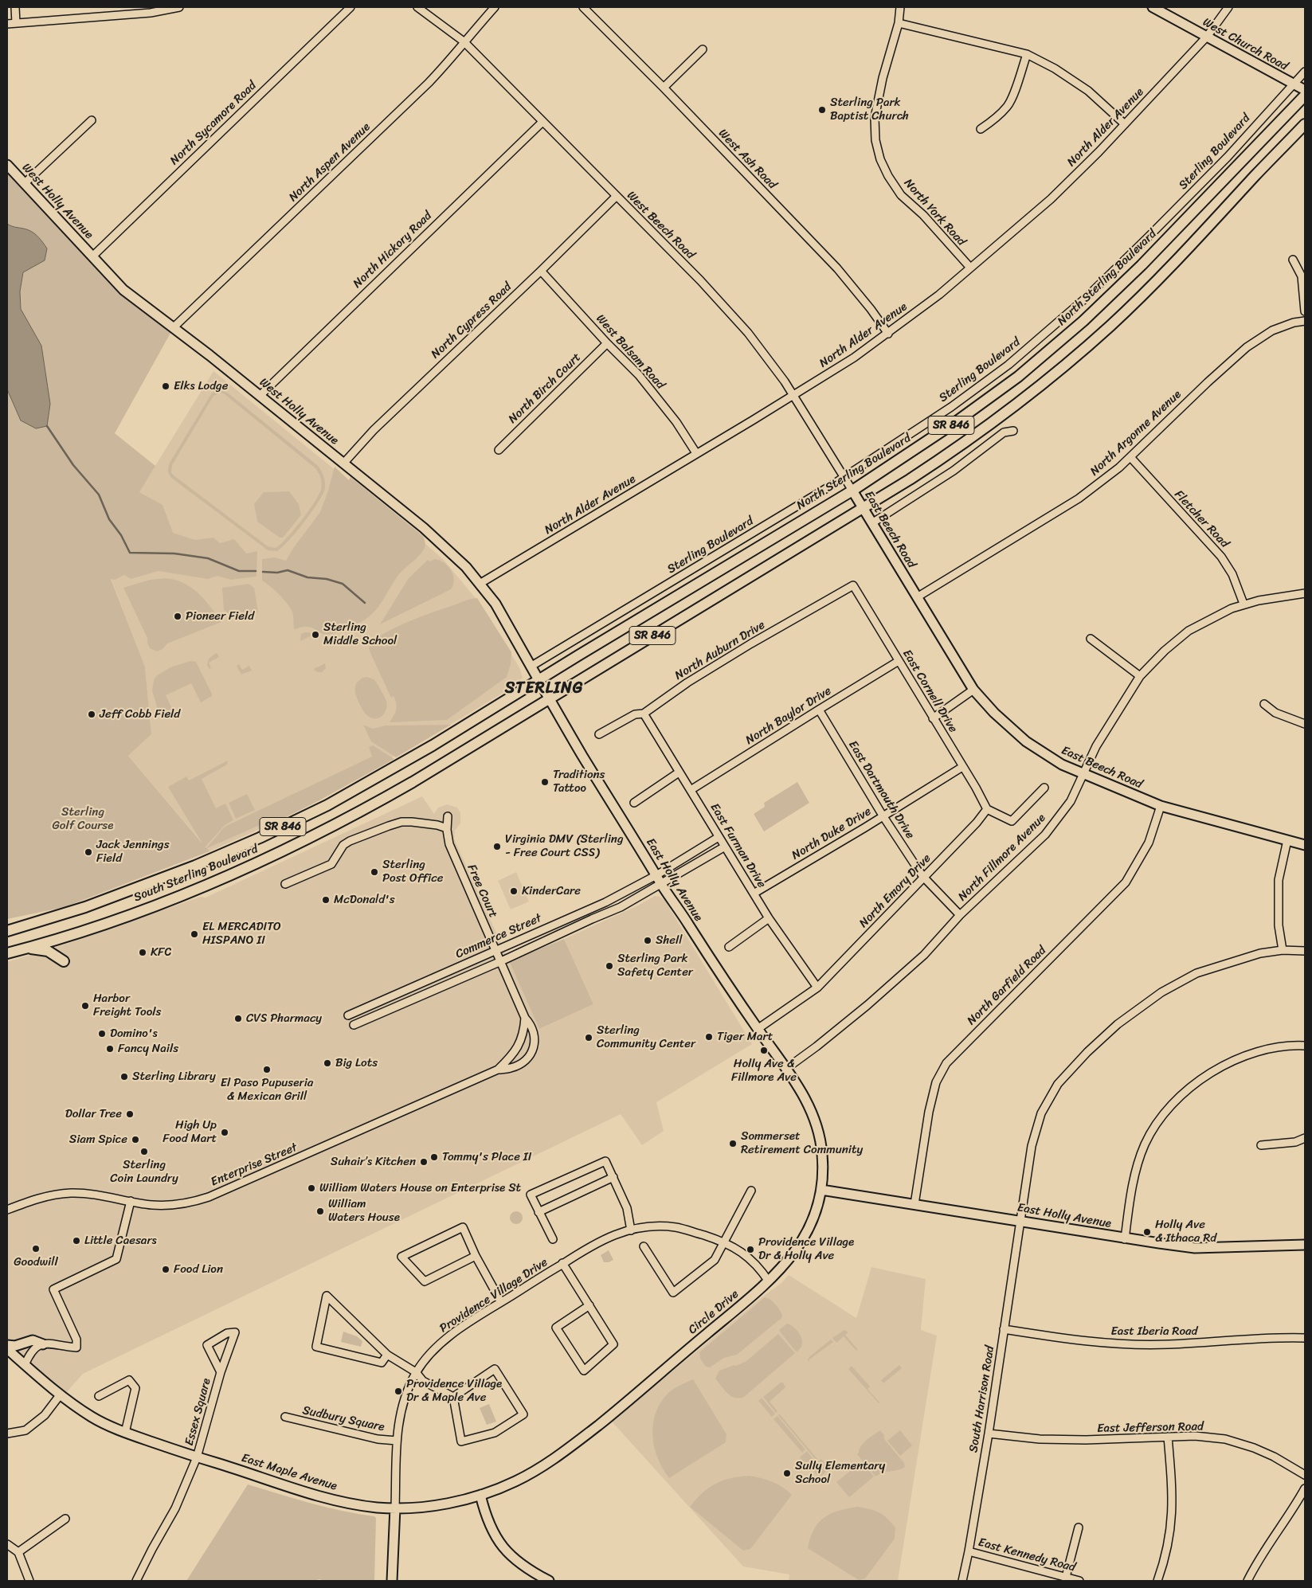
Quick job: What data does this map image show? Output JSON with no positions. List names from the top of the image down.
{
  "streets": {
    "main road": ["North Sterling Boulevard", "SR 846", "South Sterling Boulevard"],
    "street": [
      "West Church Road",
      "North Sycamore Road",
      "North Alder Avenue",
      "Sterling Boulevard",
      "West Ash Road",
      "North Aspen Avenue",
      "West Holly Avenue",
      "North York Road",
      "West Beech Road",
      "North Hickory Road",
      "North Cypress Road",
      "West Balsam Road",
      "North Birch Court",
      "North Argonne Avenue",
      "Fletcher Road",
      "East Beech Road",
      "North Auburn Drive",
      "East Cornell Drive",
      "North Baylor Drive",
      "East Dartmouth Drive",
      "North Duke Drive",
      "East Furman Drive",
      "North Fillmore Avenue",
      "East Holly Avenue",
      "Free Court",
      "North Emory Drive",
      "Commerce Street",
      "North Garfield Road",
      "Enterprise Street",
      "Providence Village Drive",
      "Circle Drive",
      "East Iberia Road",
      "South Harrison Road",
      "Essex Square",
      "Sudbury Square",
      "East Jefferson Road",
      "East Maple Avenue",
      "East Kennedy Road"
    ]
  },
  "crossings": [
    ["West Church Road", "North Alder Avenue"],
    ["West Church Road", "Sterling Boulevard"],
    ["North Sycamore Road", "West Holly Avenue"],
    ["North Alder Avenue", "West Ash Road"],
    ["North Alder Avenue", "West Holly Avenue"],
    ["North Alder Avenue", "North York Road"],
    ["North Alder Avenue", "West Beech Road"],
    ["North Alder Avenue", "West Balsam Road"],
    ["Sterling Boulevard", "West Holly Avenue"],
    ["Sterling Boulevard", "West Beech Road"],
    ["North Aspen Avenue", "West Holly Avenue"],
    ["North Aspen Avenue", "West Beech Road"],
    ["West Holly Avenue", "North Hickory Road"],
    ["West Holly Avenue", "North Sterling Boulevard"],
    ["West Holly Avenue", "North Cypress Road"],
    ["West Holly Avenue", "SR 846"],
    ["West Holly Avenue", "South Sterling Boulevard"],
    ["West Holly Avenue", "East Holly Avenue"],
    ["West Beech Road", "North Hickory Road"],
    ["West Beech Road", "North Sterling Boulevard"],
    ["West Beech Road", "North Cypress Road"],
    ["West Beech Road", "East Beech Road"],
    ["North Sterling Boulevard", "East Beech Road"],
    ["North Sterling Boulevard", "South Sterling Boulevard"],
    ["North Cypress Road", "West Balsam Road"],
    ["West Balsam Road", "North Birch Court"],
    ["SR 846", "East Beech Road"],
    ["SR 846", "South Sterling Boulevard"],
    ["SR 846", "East Holly Avenue"],
    ["North Argonne Avenue", "Fletcher Road"],
    ["North Argonne Avenue", "East Beech Road"],
    ["Fletcher Road", "North Fillmore Avenue"],
    ["East Beech Road", "North Fillmore Avenue"],
    ["East Beech Road", "North Garfield Road"],
    ["North Auburn Drive", "East Cornell Drive"],
    ["North Auburn Drive", "East Furman Drive"],
    ["East Cornell Drive", "North Baylor Drive"],
    ["East Cornell Drive", "North Duke Drive"],
    ["East Cornell Drive", "North Emory Drive"],
    ["North Baylor Drive", "East Dartmouth Drive"],
    ["North Baylor Drive", "East Furman Drive"],
    ["East Dartmouth Drive", "North Duke Drive"],
    ["East Dartmouth Drive", "North Fillmore Avenue"],
    ["East Dartmouth Drive", "North Emory Drive"],
    ["North Duke Drive", "East Furman Drive"],
    ["East Furman Drive", "North Emory Drive"],
    ["East Furman Drive", "Commerce Street"],
    ["North Fillmore Avenue", "East Holly Avenue"],
    ["North Fillmore Avenue", "Circle Drive"],
    ["South Sterling Boulevard", "East Holly Avenue"],
    ["East Holly Avenue", "North Emory Drive"],
    ["East Holly Avenue", "Commerce Street"],
    ["East Holly Avenue", "North Garfield Road"],
    ["East Holly Avenue", "Circle Drive"],
    ["East Holly Avenue", "South Harrison Road"],
    ["Free Court", "Commerce Street"],
    ["Free Court", "Enterprise Street"],
    ["Commerce Street", "Enterprise Street"],
    ["Providence Village Drive", "Circle Drive"],
    ["Providence Village Drive", "Sudbury Square"],
    ["Providence Village Drive", "East Maple Avenue"],
    ["Circle Drive", "East Maple Avenue"],
    ["East Iberia Road", "South Harrison Road"],
    ["South Harrison Road", "East Jefferson Road"],
    ["South Harrison Road", "East Kennedy Road"],
    ["Essex Square", "East Maple Avenue"]
  ],
  "districts": ["STERLING"],
  "parks": ["Sterling Golf Course"],
  "places": [
    "Sterling Park Baptist Church",
    "Elks Lodge",
    "Pioneer Field",
    "Sterling Middle School",
    "Jeff Cobb Field",
    "Traditions Tattoo",
    "Virginia DMV (Sterling - Free Court CSS)",
    "Jack Jennings Field",
    "Sterling Post Office",
    "KinderCare",
    "McDonald's",
    "EL MERCADITO HISPANO II",
    "Shell",
    "KFC",
    "Sterling Park Safety Center",
    "Harbor Freight Tools",
    "CVS Pharmacy",
    "Domino's",
    "Tiger Mart",
    "Sterling Community Center",
    "Fancy Nails",
    "Holly Ave & Fillmore Ave",
    "Big Lots",
    "El Paso Pupuseria & Mexican Grill",
    "Sterling Library",
    "Dollar Tree",
    "High Up Food Mart",
    "Siam Spice",
    "Sommerset Retirement Community",
    "Sterling Coin Laundry",
    "Tommy's Place II",
    "Suhair’s Kitchen",
    "William Waters House on Enterprise St",
    "William Waters House",
    "Holly Ave & Ithaca Rd",
    "Little Caesars",
    "Goodwill",
    "Providence Village Dr & Holly Ave",
    "Food Lion",
    "Providence Village Dr & Maple Ave",
    "Sully Elementary School"
  ]
}
